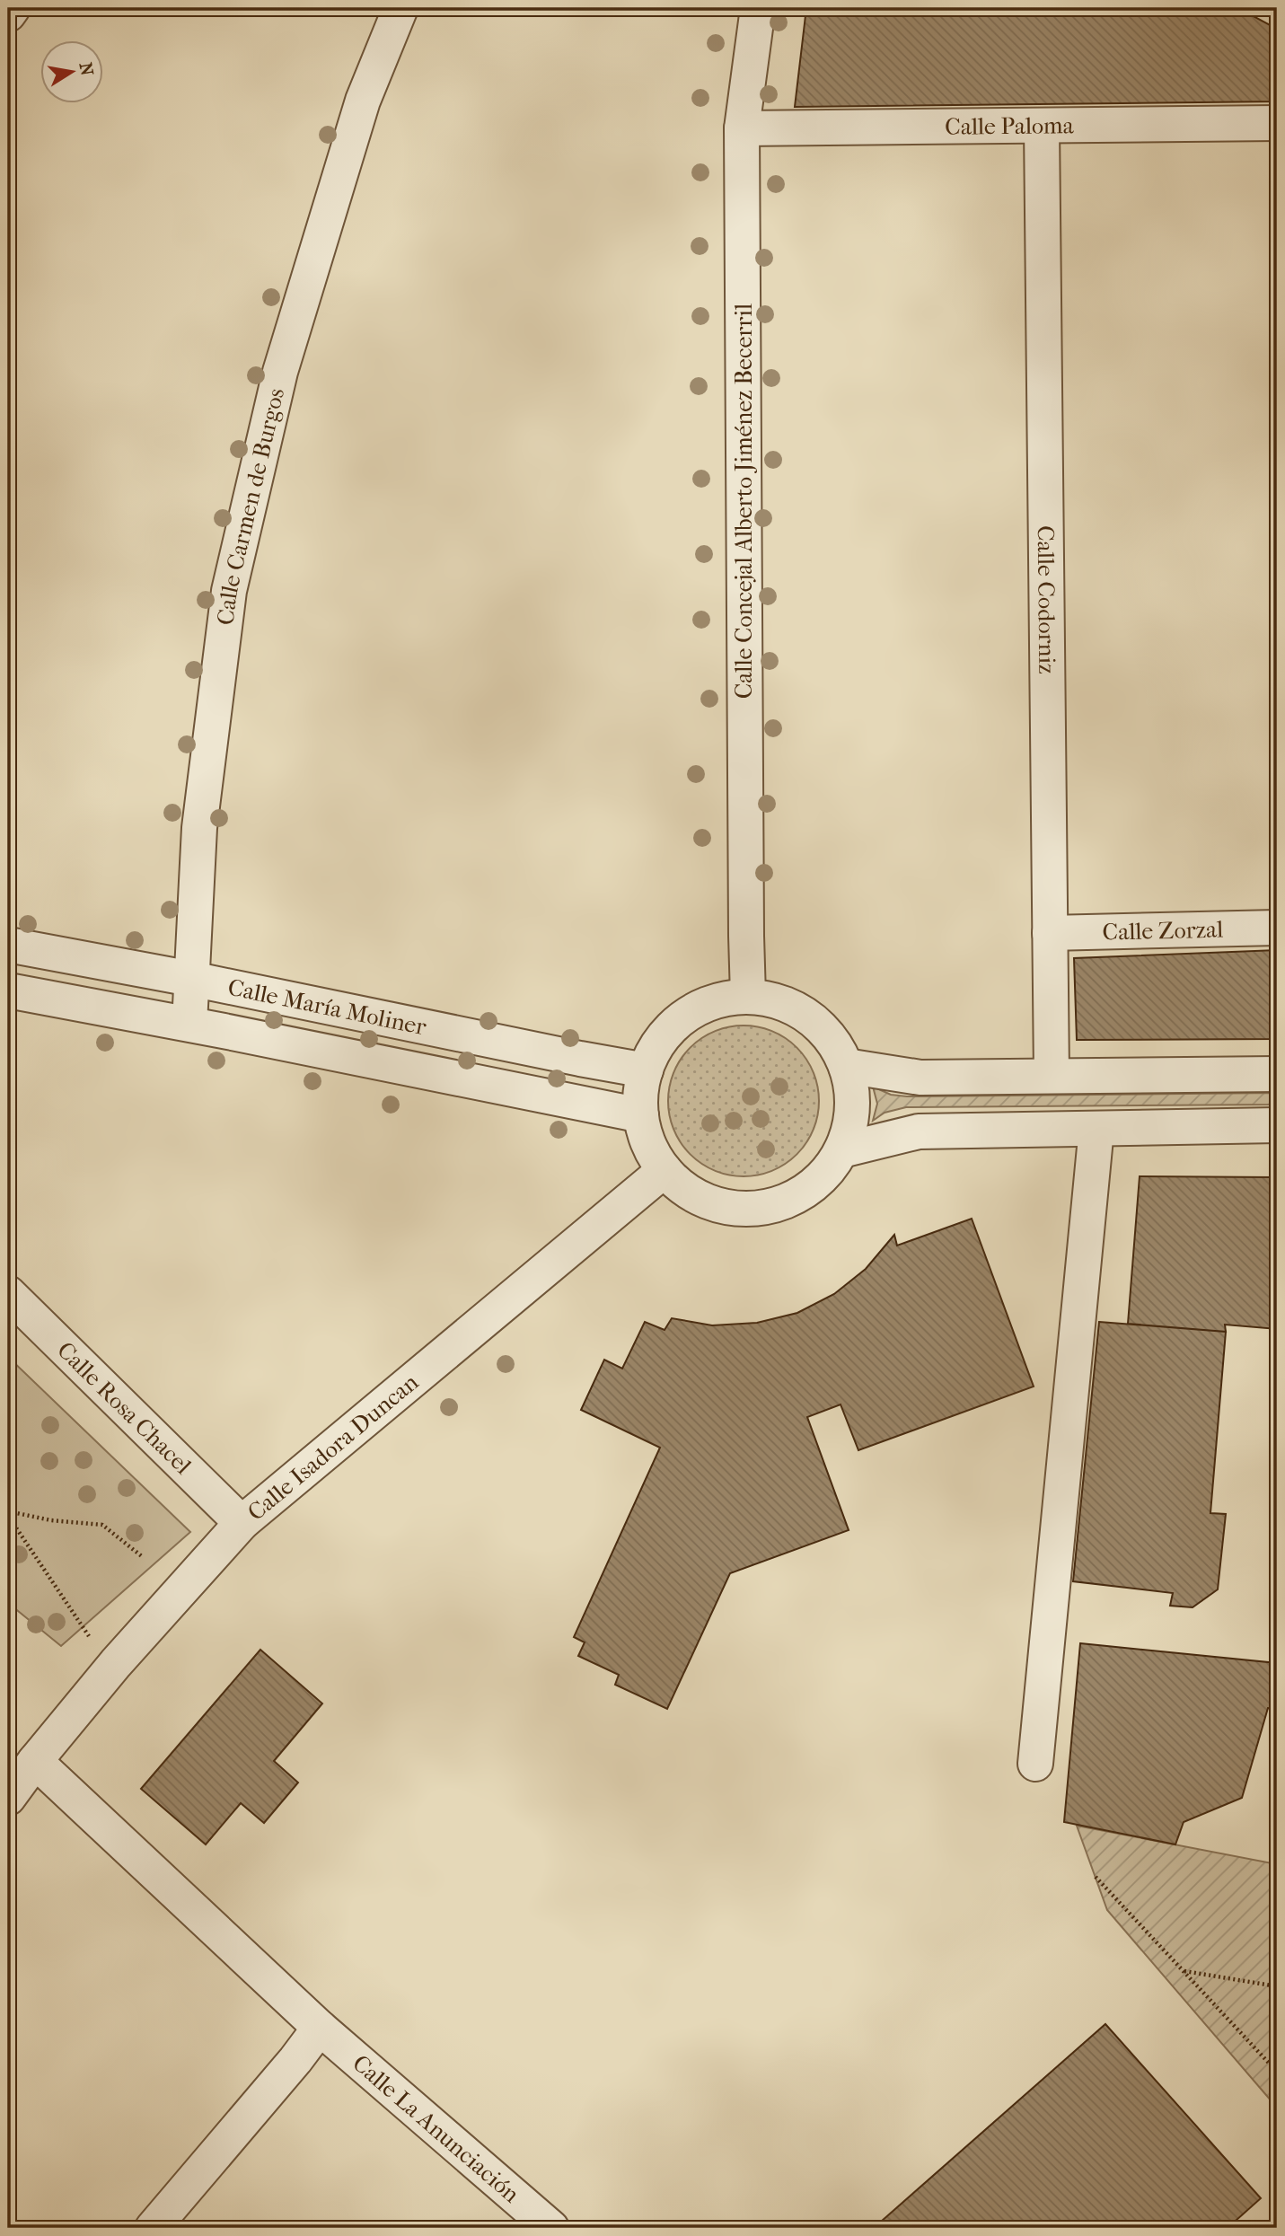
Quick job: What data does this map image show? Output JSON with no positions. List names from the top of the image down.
{
  "streets": {
    "street": [
      "Calle Paloma",
      "Calle Concejal Alberto Jiménez Becerril",
      "Calle Carmen de Burgos",
      "Calle Codorniz",
      "Calle Zorzal",
      "Calle María Moliner",
      "Calle Rosa Chacel",
      "Calle Isadora Duncan",
      "Calle La Anunciación"
    ]
  },
  "crossings": [
    ["Calle Paloma", "Calle Concejal Alberto Jiménez Becerril"],
    ["Calle Paloma", "Calle Codorniz"],
    ["Calle Concejal Alberto Jiménez Becerril", "Calle María Moliner"],
    ["Calle Concejal Alberto Jiménez Becerril", "Calle Isadora Duncan"],
    ["Calle Carmen de Burgos", "Calle María Moliner"],
    ["Calle Codorniz", "Calle Zorzal"],
    ["Calle María Moliner", "Calle Isadora Duncan"],
    ["Calle Rosa Chacel", "Calle Isadora Duncan"],
    ["Calle Isadora Duncan", "Calle La Anunciación"]
  ],
  "north": "right"
}
